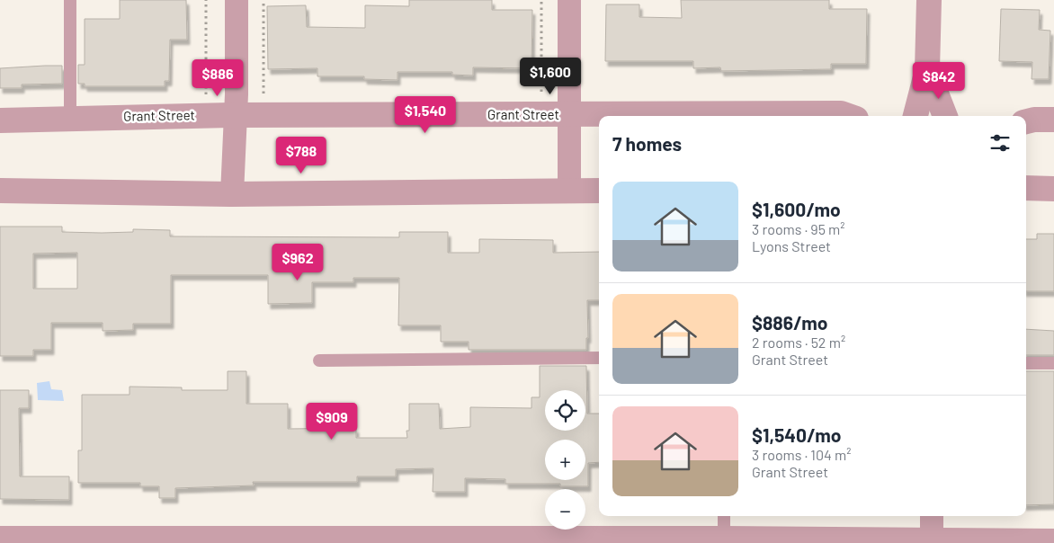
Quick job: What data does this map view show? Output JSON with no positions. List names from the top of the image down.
{
  "streets": {
    "street": ["Grant Street"]
  },
  "page": {
    "price": [
      "$1,600",
      "$886",
      "$842",
      "$1,540",
      "$788",
      "$962",
      "$909"
    ],
    "heading": "7 homes",
    "list": [
      {
        "name": "$1,600/mo",
        "note": "3 rooms · 95 m² · Lyons Street"
      },
      {
        "name": "$886/mo",
        "note": "2 rooms · 52 m² · Grant Street"
      },
      {
        "name": "$1,540/mo",
        "note": "3 rooms · 104 m² · Grant Street"
      }
    ],
    "map_buttons": ["+", "−"]
  }
}
